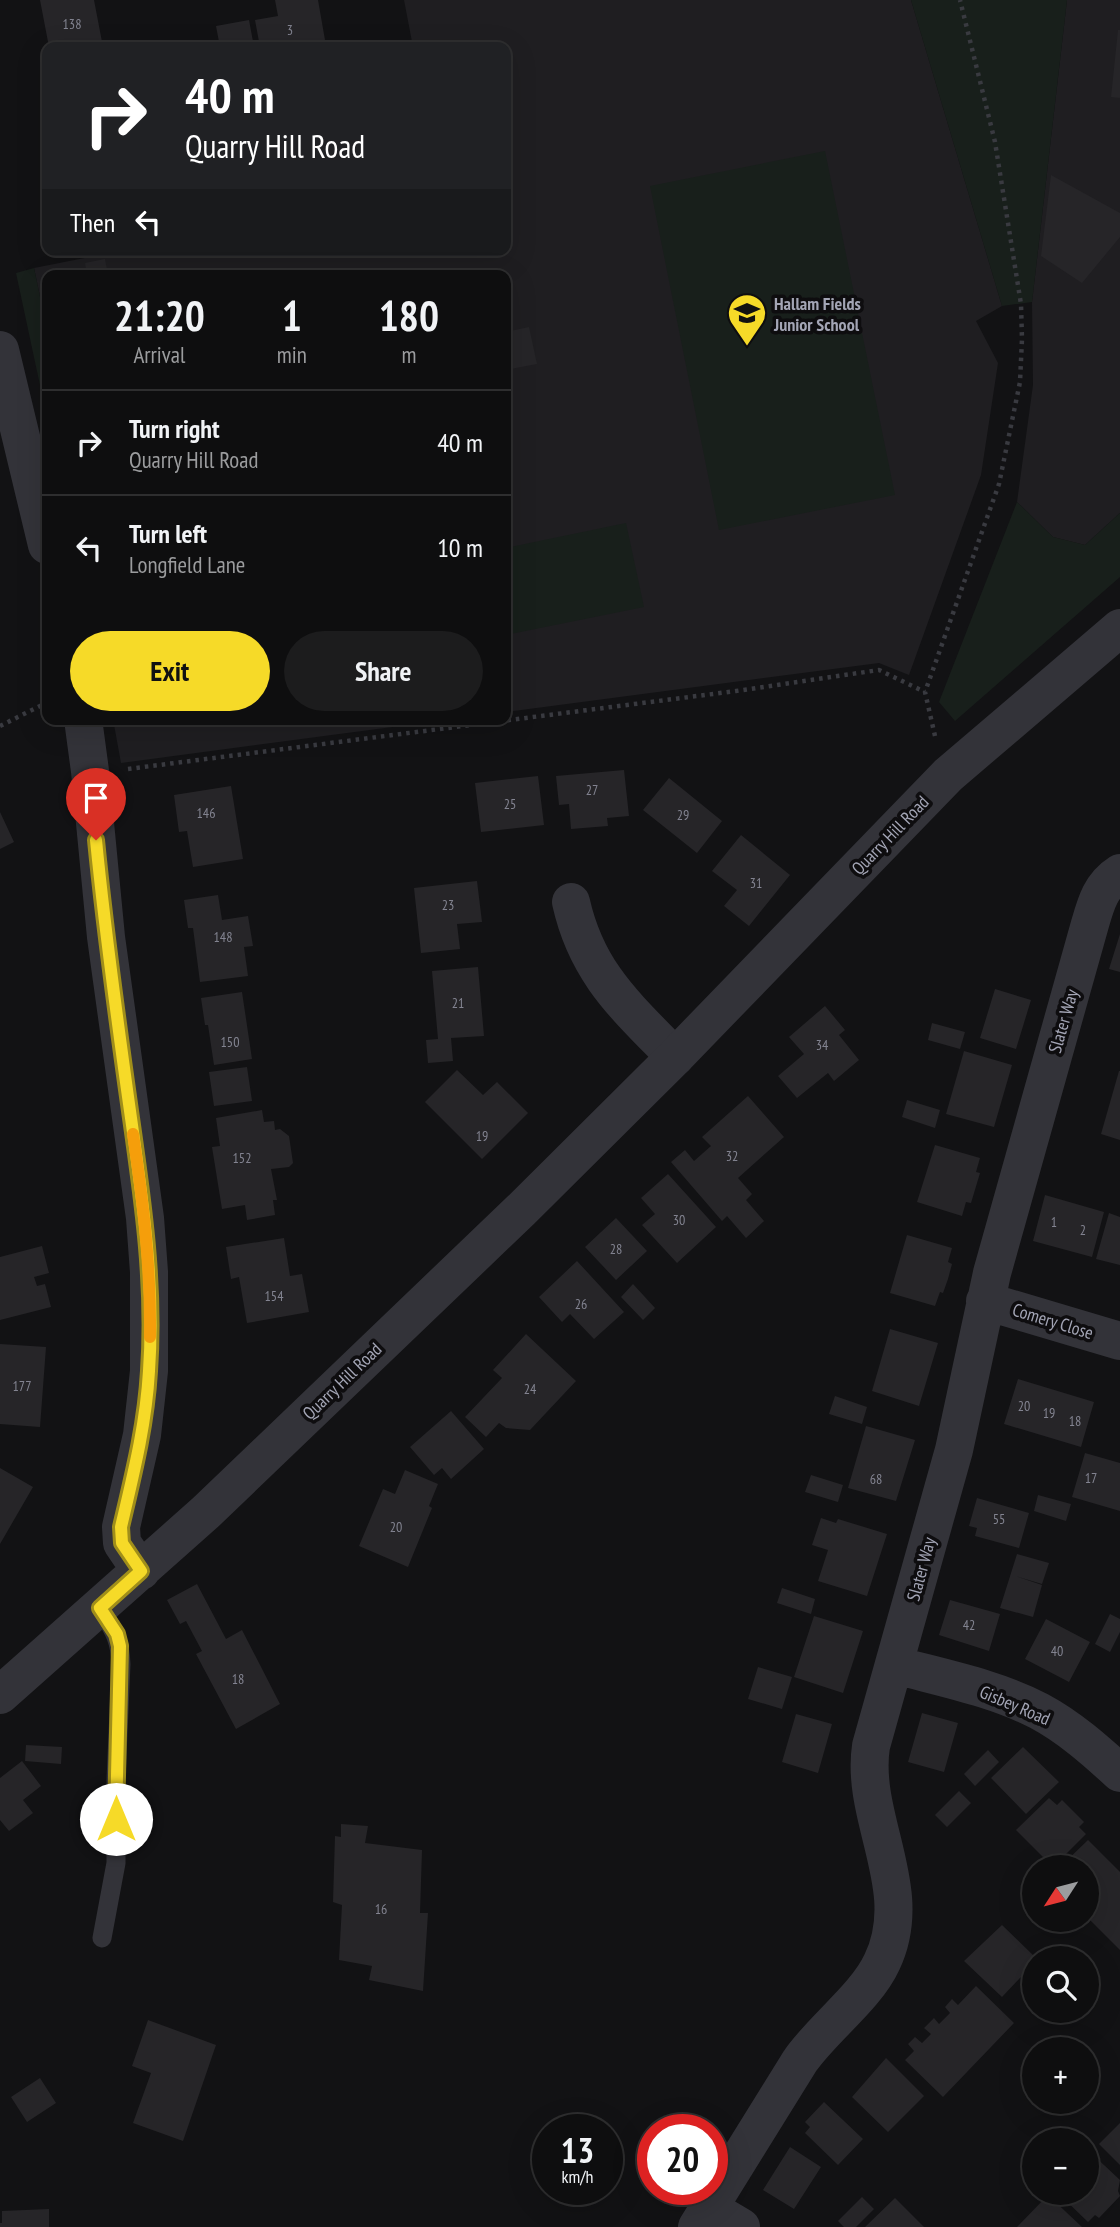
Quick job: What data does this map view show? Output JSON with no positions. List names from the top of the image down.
{
  "streets": {
    "street": [
      "Quarry Hill Road",
      "Slater Way",
      "Comery Close",
      "Gisbey Road"
    ]
  },
  "crossings": [
    ["Slater Way", "Comery Close"],
    ["Slater Way", "Gisbey Road"]
  ],
  "places": {
    "school or university": ["Hallam Fields Junior School"]
  },
  "house_numbers": [
    "138",
    "3",
    "27",
    "25",
    "146",
    "29",
    "31",
    "23",
    "148",
    "21",
    "150",
    "34",
    "19",
    "32",
    "152",
    "30",
    "1",
    "2",
    "28",
    "154",
    "26",
    "177",
    "24",
    "20",
    "19",
    "18",
    "17",
    "68",
    "55",
    "20",
    "42",
    "40",
    "18",
    "16"
  ],
  "north": "bottom left",
  "page": {
    "turn": ["40 m", "Quarry Hill Road"],
    "then": "Then",
    "eta": [
      "21:20",
      "Arrival",
      "1",
      "min",
      "180",
      "m"
    ],
    "list": [
      {
        "name": "Turn right",
        "note": "Quarry Hill Road",
        "value": "40 m"
      },
      {
        "name": "Turn left",
        "note": "Longfield Lane",
        "value": "10 m"
      }
    ],
    "buttons": ["Exit", "Share"],
    "map_buttons": ["+", "−"],
    "speed": "13 km/h",
    "limit": "20"
  }
}
